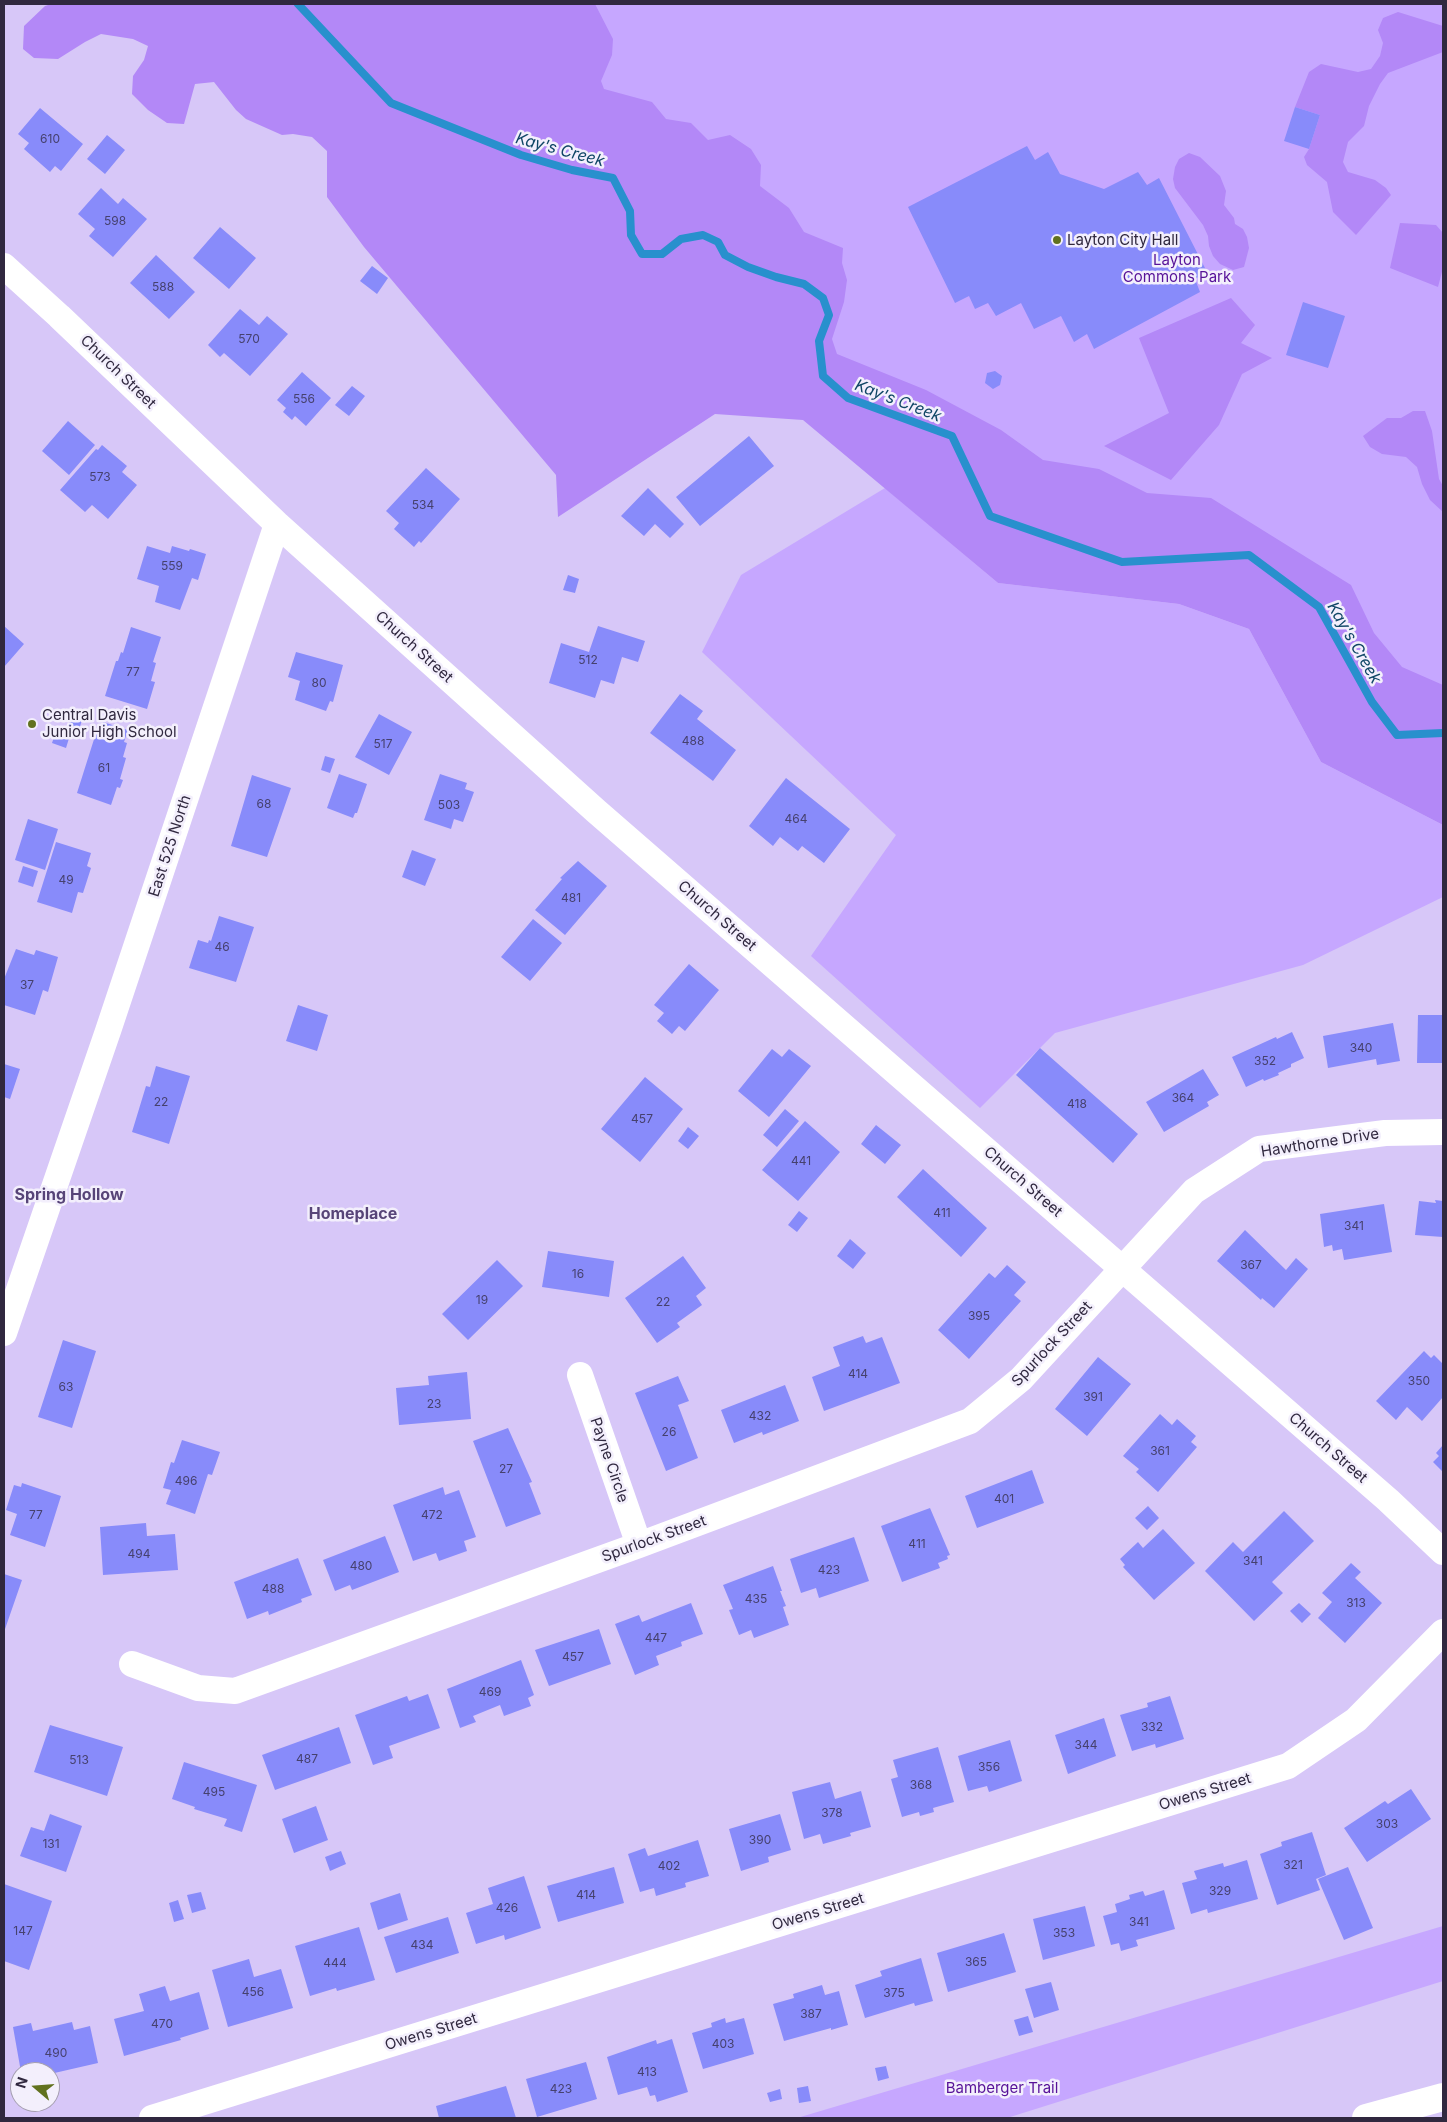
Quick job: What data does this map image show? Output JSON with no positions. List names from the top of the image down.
{
  "streets": {
    "street": [
      "Church Street",
      "East 525 North",
      "Hawthorne Drive",
      "Spurlock Street",
      "Payne Circle",
      "Owens Street"
    ]
  },
  "crossings": [
    ["Church Street", "East 525 North"],
    ["Church Street", "Hawthorne Drive"],
    ["Church Street", "Spurlock Street"],
    ["Hawthorne Drive", "Spurlock Street"],
    ["Spurlock Street", "Payne Circle"]
  ],
  "districts": ["Spring Hollow", "Homeplace"],
  "water": ["Kay's Creek"],
  "parks": ["Layton Commons Park", "Bamberger Trail"],
  "places": ["Layton City Hall", "Central Davis Junior High School"],
  "house_numbers": [
    "610",
    "598",
    "588",
    "570",
    "556",
    "573",
    "534",
    "559",
    "512",
    "77",
    "80",
    "488",
    "517",
    "61",
    "68",
    "503",
    "464",
    "49",
    "481",
    "46",
    "37",
    "340",
    "352",
    "364",
    "22",
    "418",
    "457",
    "441",
    "411",
    "341",
    "367",
    "16",
    "19",
    "22",
    "395",
    "414",
    "350",
    "63",
    "391",
    "23",
    "432",
    "26",
    "361",
    "27",
    "496",
    "401",
    "77",
    "472",
    "411",
    "494",
    "341",
    "480",
    "423",
    "488",
    "435",
    "313",
    "447",
    "457",
    "469",
    "332",
    "344",
    "487",
    "513",
    "356",
    "368",
    "495",
    "378",
    "303",
    "390",
    "131",
    "321",
    "402",
    "329",
    "414",
    "426",
    "341",
    "147",
    "353",
    "434",
    "365",
    "444",
    "456",
    "375",
    "387",
    "470",
    "403",
    "490",
    "413",
    "423"
  ],
  "north": "left"
}
